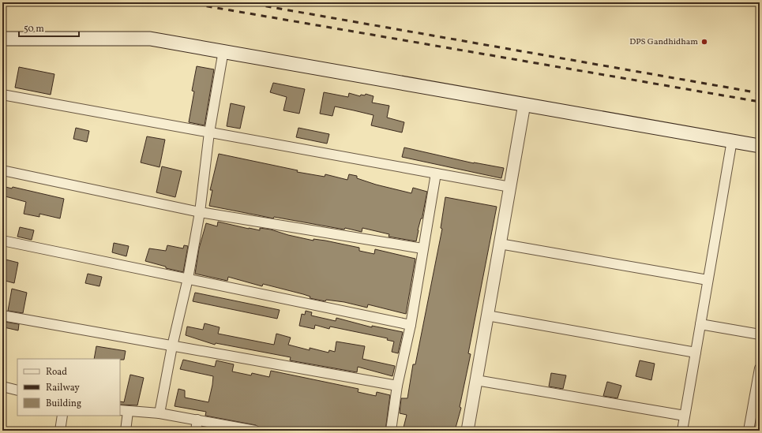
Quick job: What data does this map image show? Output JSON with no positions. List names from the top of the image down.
{
  "places": ["DPS Gandhidham"],
  "legend": ["Road", "Railway", "Building"],
  "scale_bar": "50 m"
}
